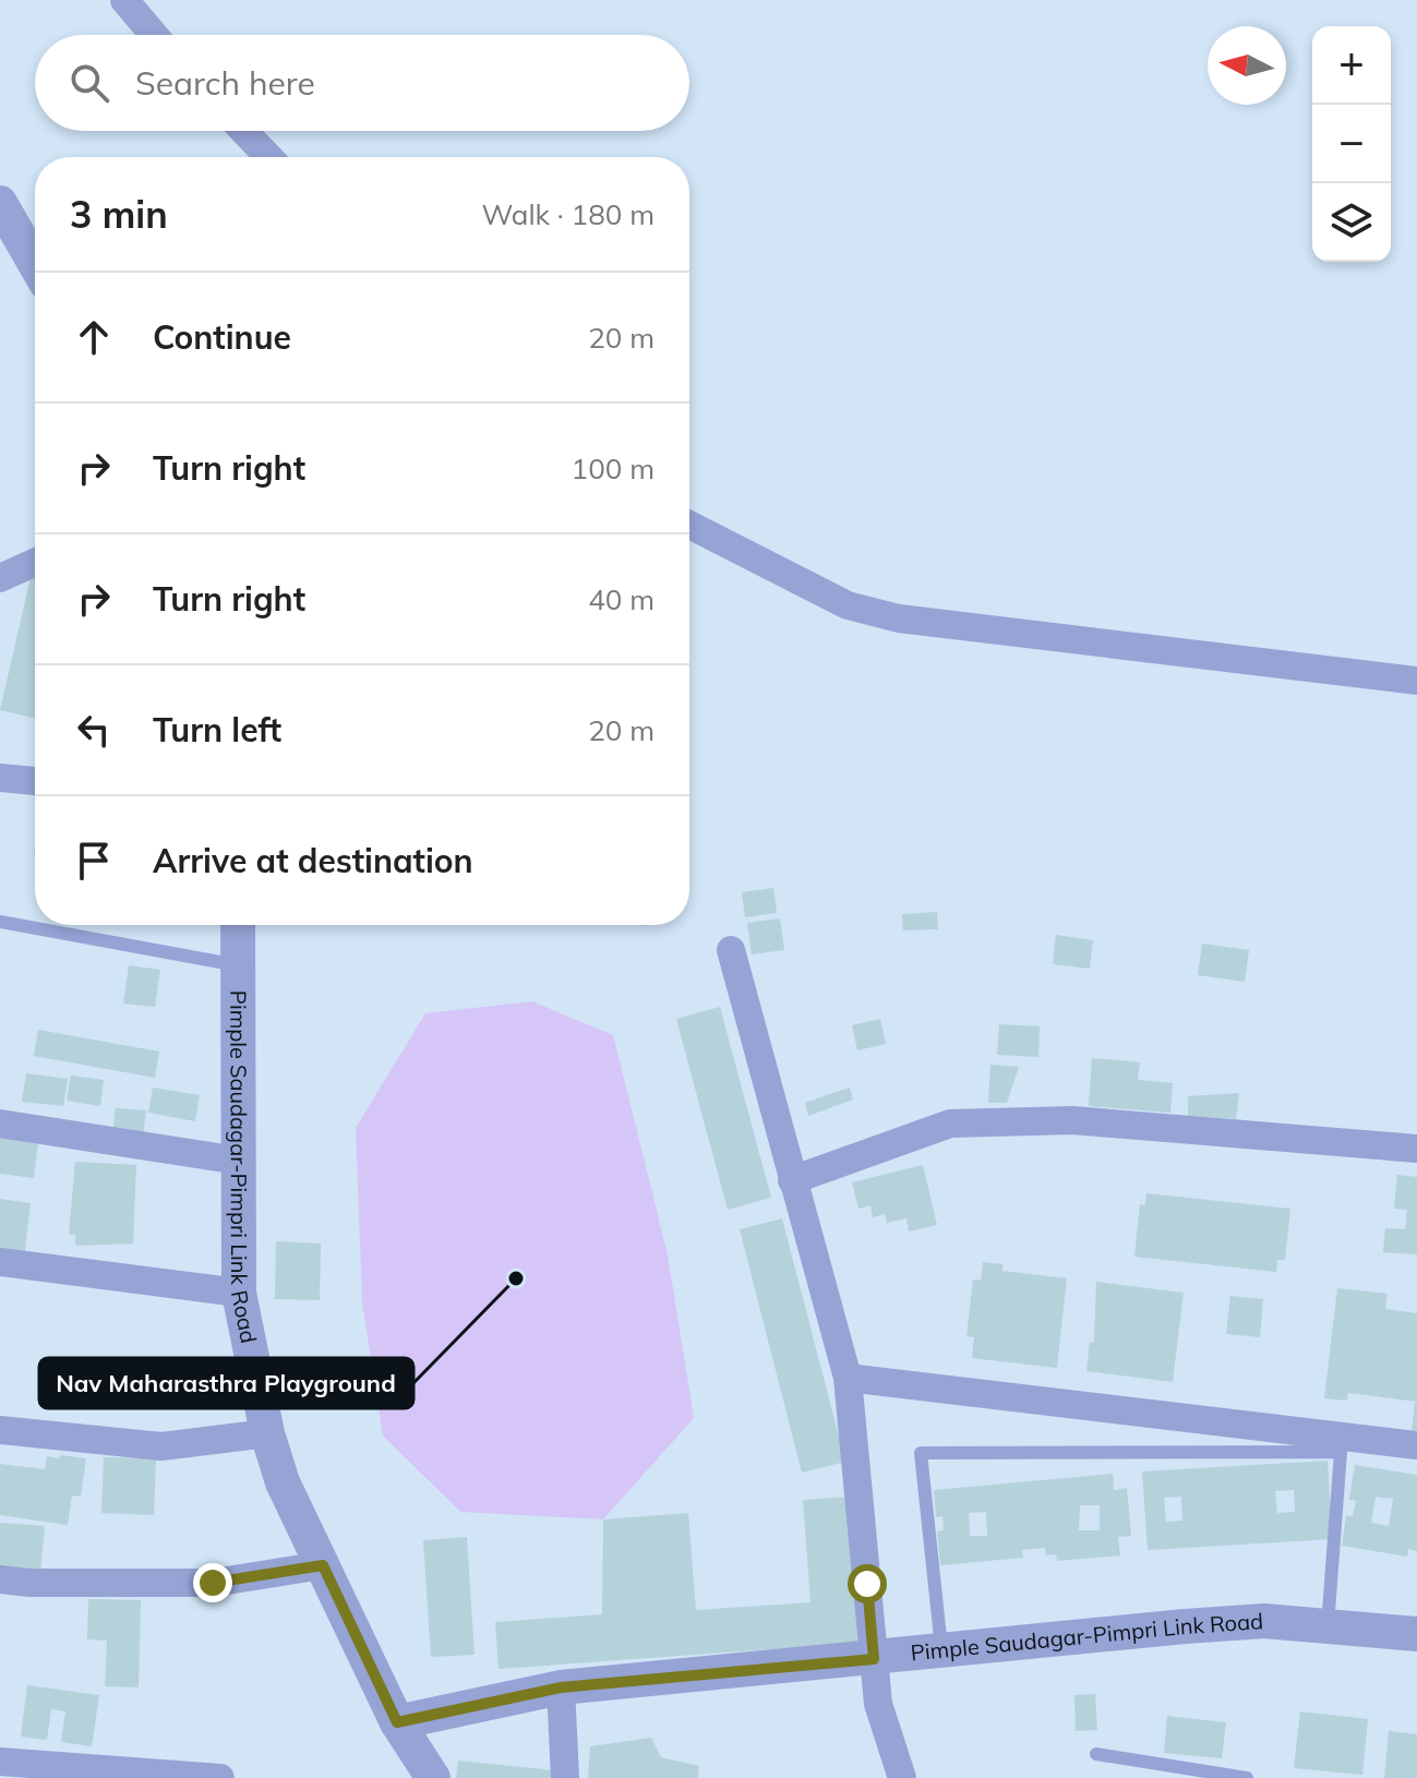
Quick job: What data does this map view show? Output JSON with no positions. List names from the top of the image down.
{
  "streets": {
    "street": ["Pimple Saudagar-Pimpri Link Road"]
  },
  "places": ["Nav Maharasthra Playground"],
  "north": "left",
  "page": {
    "map_buttons": ["+", "−"],
    "search": "Search here",
    "heading": ["3 min", "Walk · 180 m"],
    "list": [
      ["Continue", "20 m"],
      ["Turn right", "100 m"],
      ["Turn right", "40 m"],
      ["Turn left", "20 m"],
      "Arrive at destination"
    ]
  }
}
